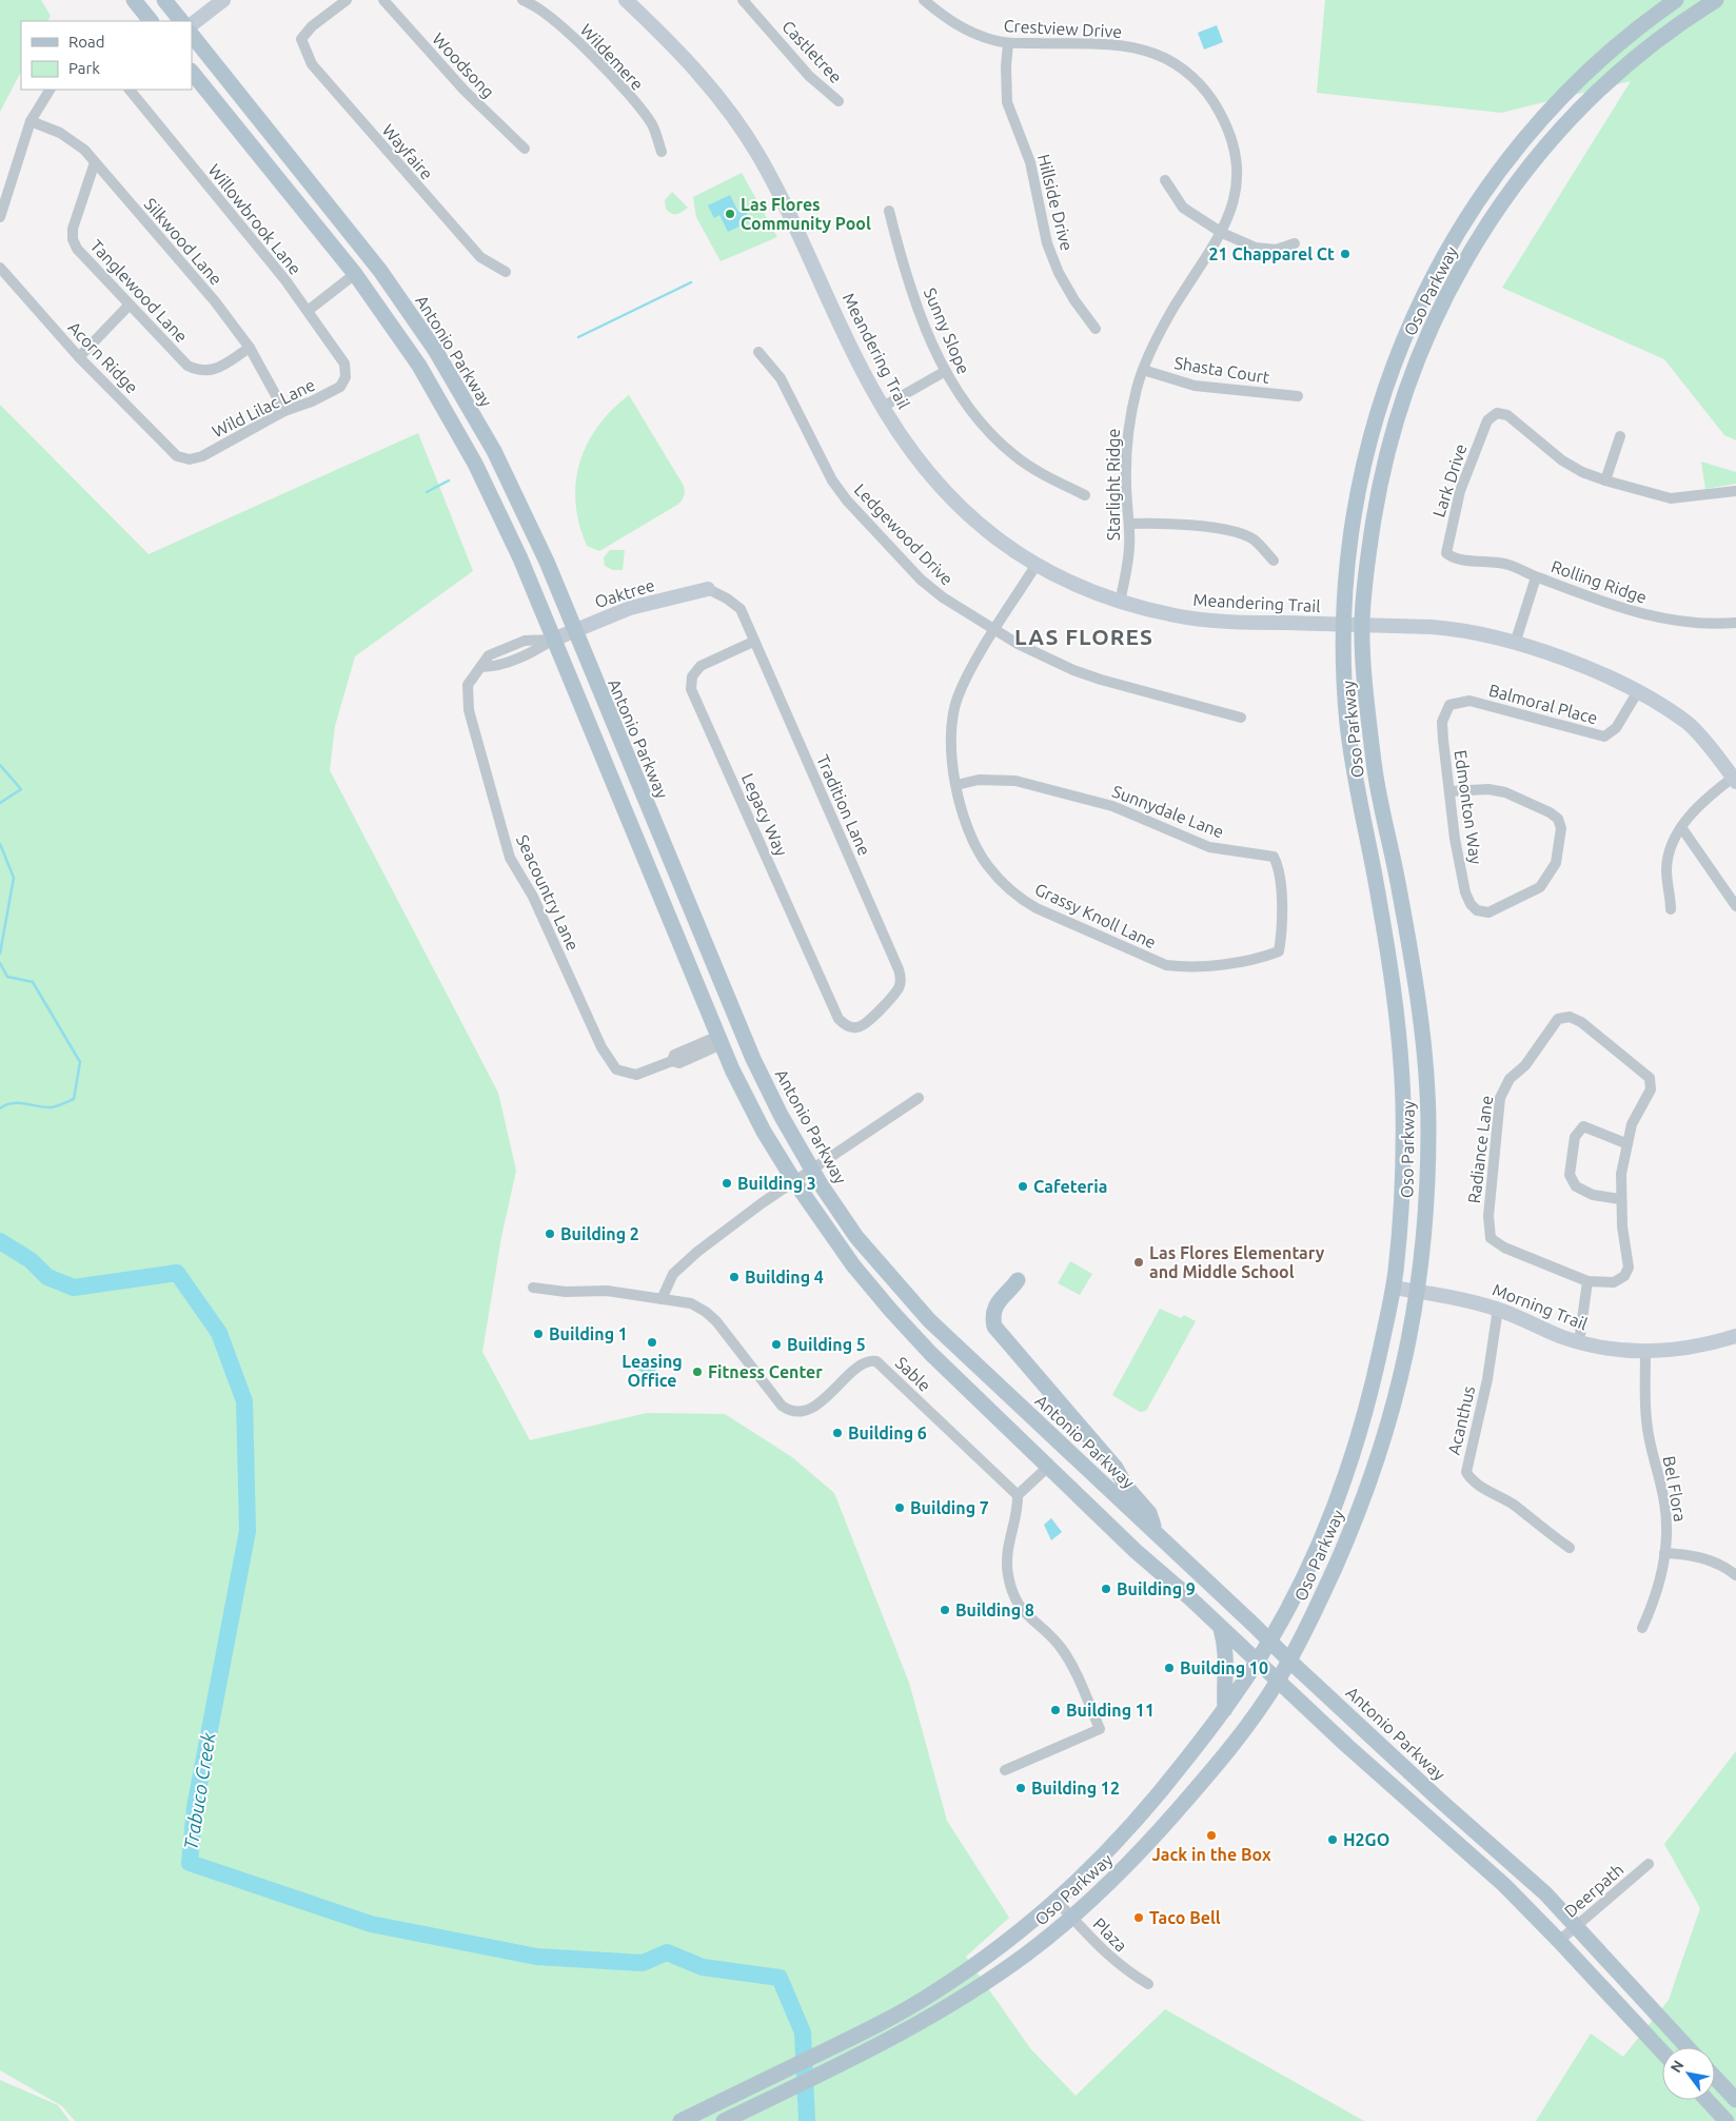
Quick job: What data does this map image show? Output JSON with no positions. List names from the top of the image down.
{
  "streets": {
    "main road": ["Oso Parkway", "Antonio Parkway"],
    "street": [
      "Crestview Drive",
      "Castletree",
      "Wildemere",
      "Woodsong",
      "Wayfaire",
      "Hillside Drive",
      "Willowbrook Lane",
      "Silkwood Lane",
      "Tanglewood Lane",
      "Sunny Slope",
      "Meandering Trail",
      "Acorn Ridge",
      "Shasta Court",
      "Wild Lilac Lane",
      "Lark Drive",
      "Starlight Ridge",
      "Ledgewood Drive",
      "Rolling Ridge",
      "Oaktree",
      "Balmoral Place",
      "Tradition Lane",
      "Edmonton Way",
      "Sunnydale Lane",
      "Legacy Way",
      "Seacountry Lane",
      "Grassy Knoll Lane",
      "Radiance Lane",
      "Morning Trail",
      "Sable",
      "Acanthus",
      "Bel Flora",
      "Deerpath",
      "Plaza"
    ]
  },
  "crossings": [
    ["Crestview Drive", "Hillside Drive"],
    ["Crestview Drive", "Starlight Ridge"],
    ["Willowbrook Lane", "Wild Lilac Lane"],
    ["Silkwood Lane", "Tanglewood Lane"],
    ["Silkwood Lane", "Wild Lilac Lane"],
    ["Oso Parkway", "Antonio Parkway"],
    ["Oso Parkway", "Meandering Trail"],
    ["Oso Parkway", "Morning Trail"],
    ["Oso Parkway", "Plaza"],
    ["Antonio Parkway", "Oaktree"],
    ["Antonio Parkway", "Deerpath"],
    ["Meandering Trail", "Starlight Ridge"],
    ["Meandering Trail", "Balmoral Place"],
    ["Meandering Trail", "Grassy Knoll Lane"],
    ["Acorn Ridge", "Wild Lilac Lane"],
    ["Shasta Court", "Starlight Ridge"],
    ["Lark Drive", "Rolling Ridge"],
    ["Ledgewood Drive", "Grassy Knoll Lane"],
    ["Oaktree", "Tradition Lane"],
    ["Oaktree", "Seacountry Lane"],
    ["Balmoral Place", "Edmonton Way"],
    ["Tradition Lane", "Legacy Way"],
    ["Sunnydale Lane", "Grassy Knoll Lane"],
    ["Morning Trail", "Acanthus"],
    ["Morning Trail", "Bel Flora"]
  ],
  "districts": ["LAS FLORES"],
  "water": ["Trabuco Creek"],
  "places": [
    "Las Flores Community Pool",
    "21 Chapparel Ct",
    "Building 3",
    "Cafeteria",
    "Building 2",
    "Las Flores Elementary and Middle School",
    "Building 4",
    "Building 1",
    "Leasing Office",
    "Building 5",
    "Fitness Center",
    "Building 6",
    "Building 7",
    "Building 9",
    "Building 8",
    "Building 10",
    "Building 11",
    "Building 12",
    "Jack in the Box",
    "H2GO",
    "Taco Bell"
  ],
  "legend": ["Road", "Park"],
  "north": "top left"
}
